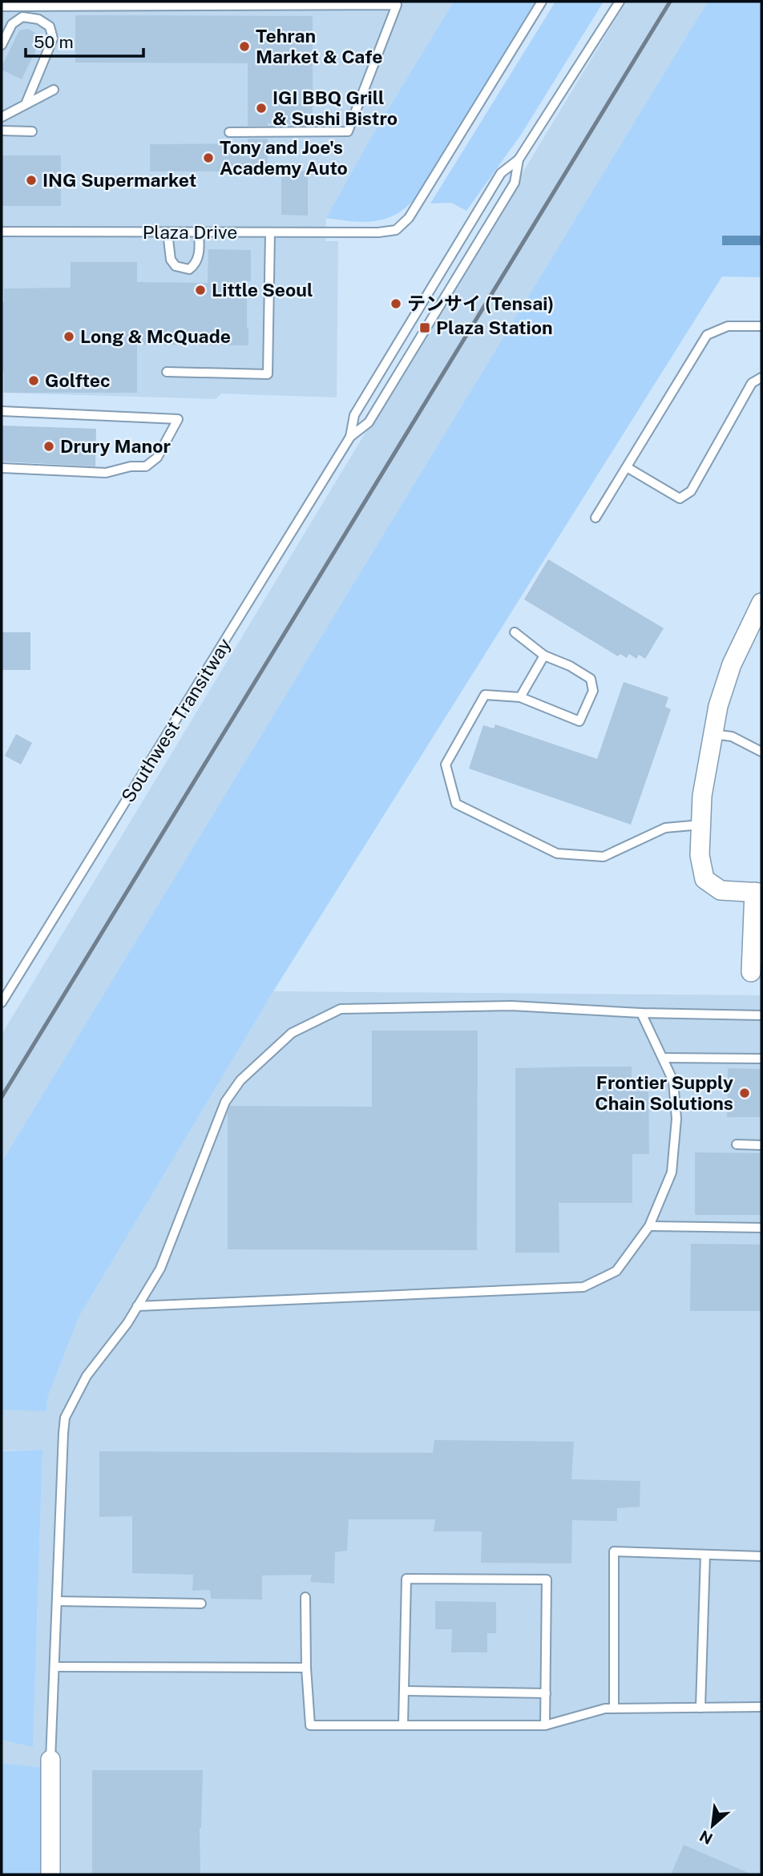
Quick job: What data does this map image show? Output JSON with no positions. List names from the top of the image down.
{
  "streets": {
    "lane": ["Plaza Drive", "Southwest Transitway"]
  },
  "places": {
    "other": [
      "Tehran Market & Cafe",
      "IGI BBQ Grill & Sushi Bistro",
      "Tony and Joe's Academy Auto",
      "ING Supermarket",
      "Little Seoul",
      "テンサイ (Tensai)",
      "Long & McQuade",
      "Golftec",
      "Drury Manor",
      "Frontier Supply Chain Solutions"
    ],
    "transit": ["Plaza Station"]
  },
  "scale_bar": "50 m",
  "north": "bottom left"
}
